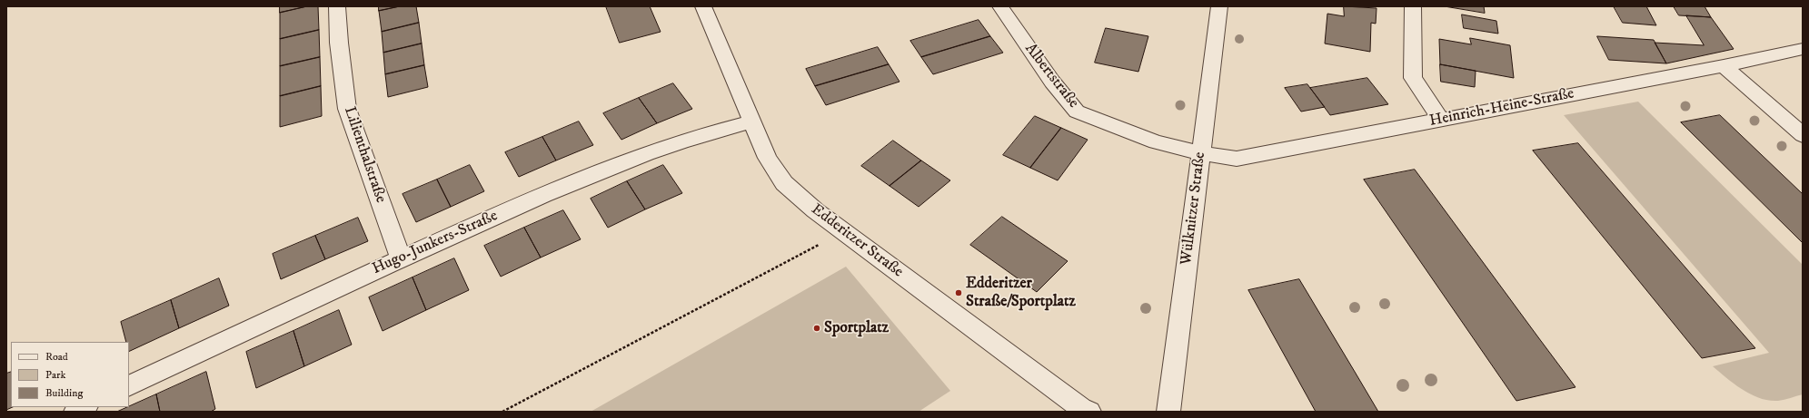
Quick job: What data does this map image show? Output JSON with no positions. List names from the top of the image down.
{
  "streets": {
    "street": [
      "Albertstraße",
      "Heinrich-Heine-Straße",
      "Lilienthalstraße",
      "Wülknitzer Straße",
      "Edderitzer Straße",
      "Hugo-Junkers-Straße"
    ]
  },
  "crossings": [
    ["Albertstraße", "Heinrich-Heine-Straße"],
    ["Albertstraße", "Wülknitzer Straße"],
    ["Heinrich-Heine-Straße", "Wülknitzer Straße"],
    ["Lilienthalstraße", "Hugo-Junkers-Straße"],
    ["Edderitzer Straße", "Hugo-Junkers-Straße"]
  ],
  "places": ["Edderitzer Straße/Sportplatz", "Sportplatz"],
  "legend": ["Road", "Park", "Building"]
}
